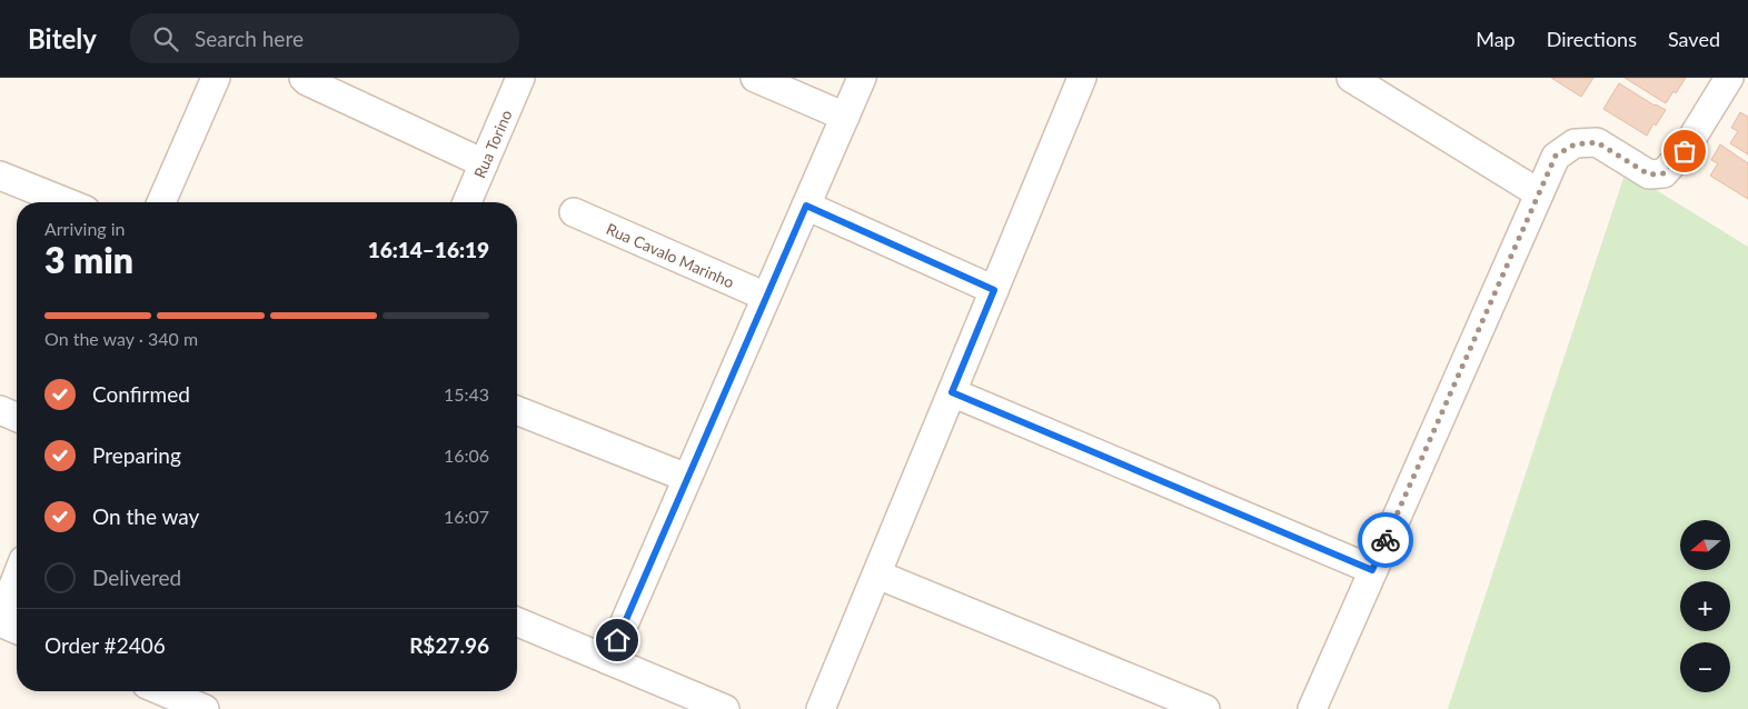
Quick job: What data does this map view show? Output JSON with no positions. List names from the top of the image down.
{
  "streets": {
    "street": ["Rua Torino", "Rua Cavalo Marinho"]
  },
  "north": "left",
  "page": {
    "header": "Bitely",
    "search": "Search here",
    "nav": ["Map", "Directions", "Saved"],
    "heading": ["3 min", "Arriving in", "16:14–16:19"],
    "panel": ["Order #2406", "R$27.96"],
    "bar": "On the way · 340 m",
    "list": [
      ["Confirmed", "15:43"],
      ["Preparing", "16:06"],
      ["On the way", "16:07"],
      "Delivered"
    ],
    "map_buttons": ["+", "−"]
  }
}
